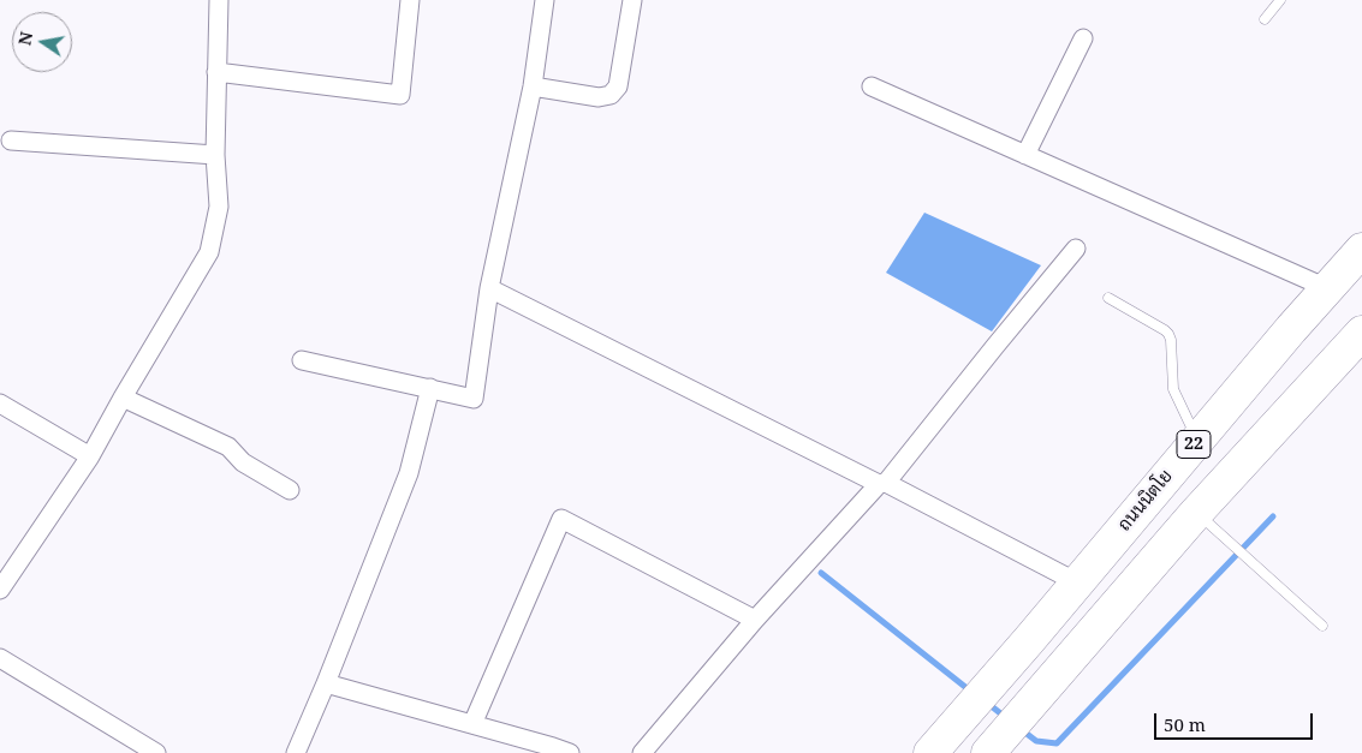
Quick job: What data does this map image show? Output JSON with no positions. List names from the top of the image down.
{
  "streets": {
    "highway": ["22", "ถนนนิตโย"]
  },
  "scale_bar": "50 m",
  "north": "left"
}
